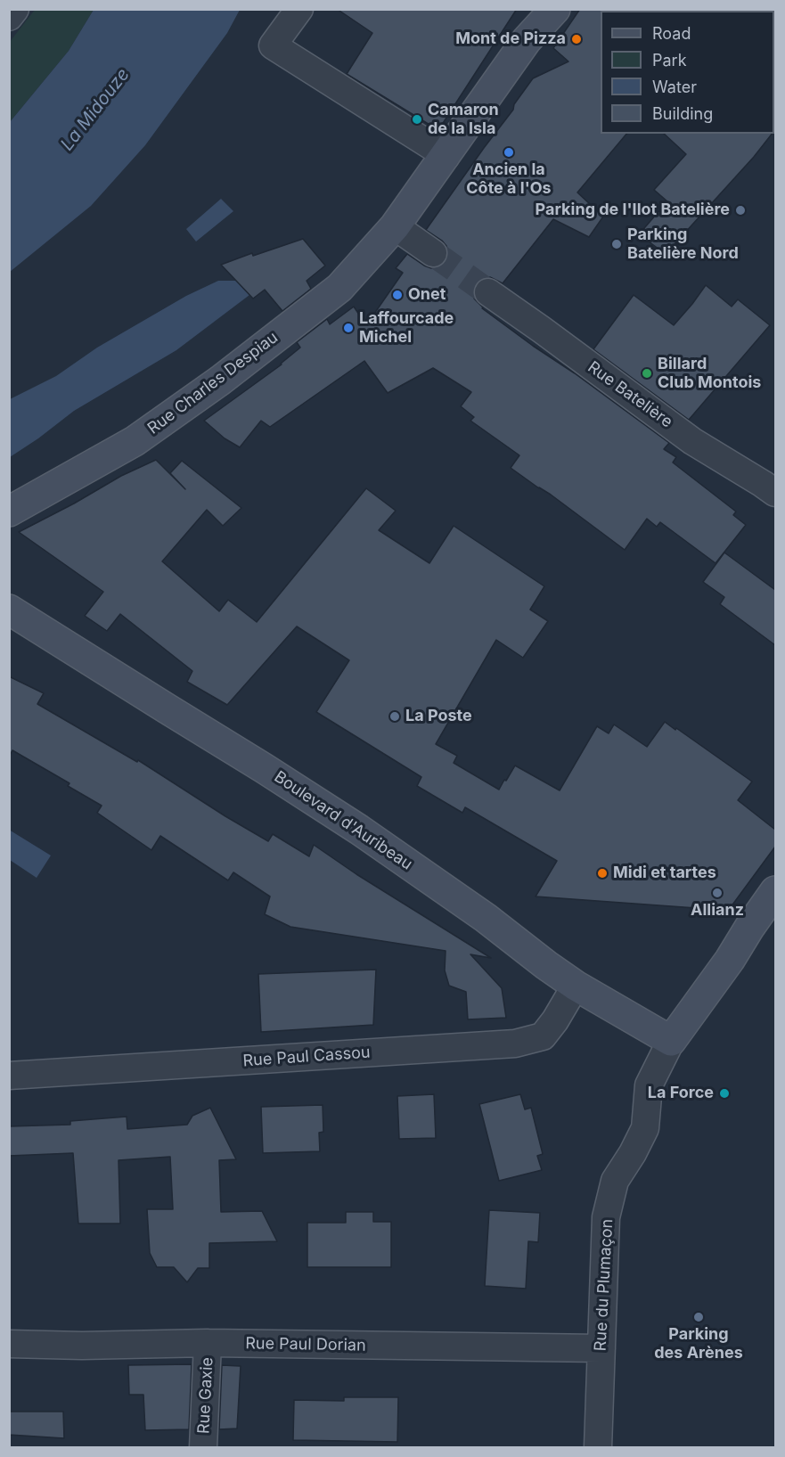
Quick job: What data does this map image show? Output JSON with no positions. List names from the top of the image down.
{
  "streets": {
    "street": [
      "Rue Charles Despiau",
      "Rue Batelière",
      "Boulevard d'Auribeau",
      "Rue Paul Cassou",
      "Rue du Plumaçon",
      "Rue Paul Dorian",
      "Rue Gaxie"
    ]
  },
  "crossings": [
    ["Boulevard d'Auribeau", "Rue Paul Cassou"],
    ["Boulevard d'Auribeau", "Rue du Plumaçon"],
    ["Rue du Plumaçon", "Rue Paul Dorian"],
    ["Rue Paul Dorian", "Rue Gaxie"]
  ],
  "water": ["La Midouze"],
  "places": [
    "Mont de Pizza",
    "Camaron de la Isla",
    "Ancien la Côte à l'Os",
    "Parking de l'Ilot Batelière",
    "Parking Batelière Nord",
    "Onet",
    "Laffourcade Michel",
    "Billard Club Montois",
    "La Poste",
    "Midi et tartes",
    "Allianz",
    "La Force",
    "Parking des Arènes"
  ],
  "legend": [
    "Road",
    "Park",
    "Water",
    "Building"
  ]
}
